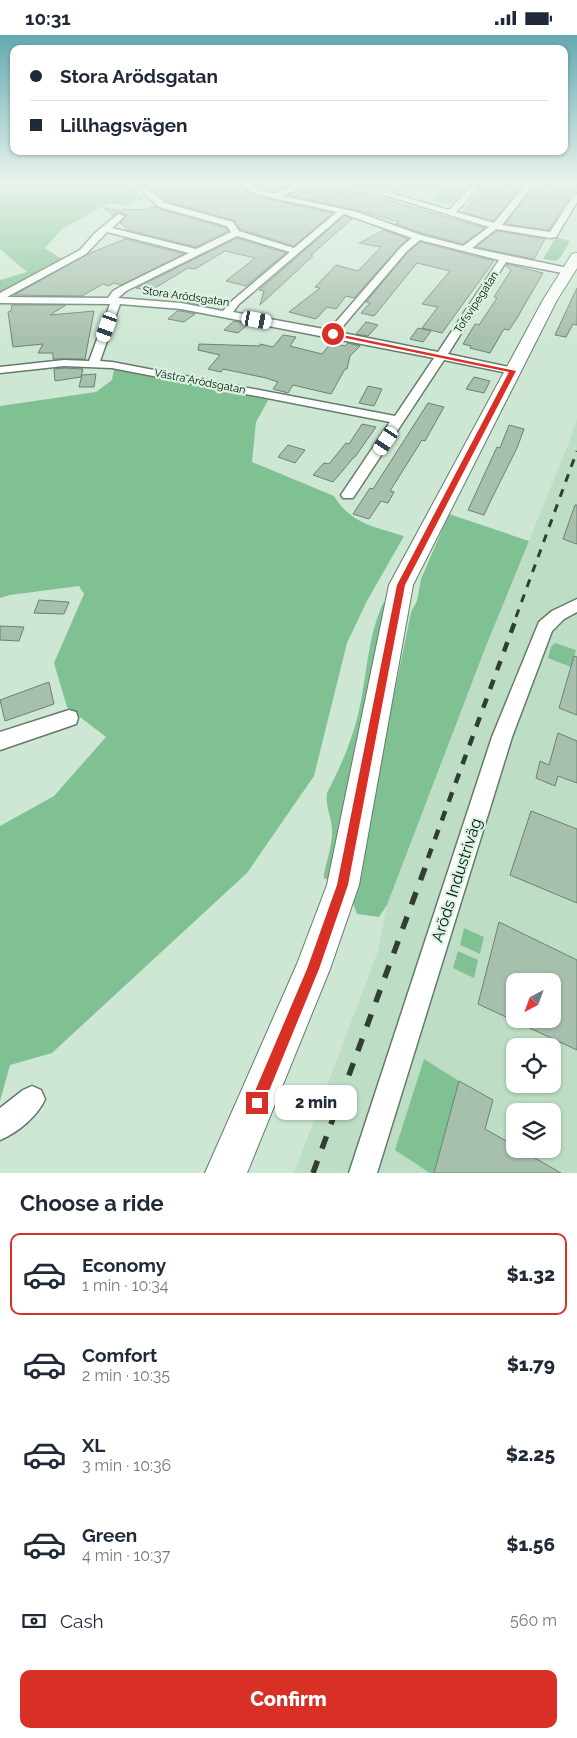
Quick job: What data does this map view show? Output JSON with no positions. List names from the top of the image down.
{
  "streets": {
    "street": [
      "Stora Arödsgatan",
      "Tofsvipegatan",
      "Västra Arödsgatan",
      "Aröds Industriväg"
    ]
  },
  "crossings": [
    ["Stora Arödsgatan", "Tofsvipegatan"],
    ["Tofsvipegatan", "Västra Arödsgatan"]
  ],
  "north": "bottom left",
  "page": {
    "status": "10:31",
    "banner": ["Stora Arödsgatan", "Lillhagsvägen"],
    "bubble": "2 min",
    "heading": "Choose a ride",
    "list": [
      {
        "name": "Economy",
        "note": "1 min · 10:34",
        "value": "$1.32"
      },
      {
        "name": "Comfort",
        "note": "2 min · 10:35",
        "value": "$1.79"
      },
      {
        "name": "XL",
        "note": "3 min · 10:36",
        "value": "$2.25"
      },
      {
        "name": "Green",
        "note": "4 min · 10:37",
        "value": "$1.56"
      }
    ],
    "pay": ["Cash", "560 m"],
    "buttons": "Confirm"
  }
}
